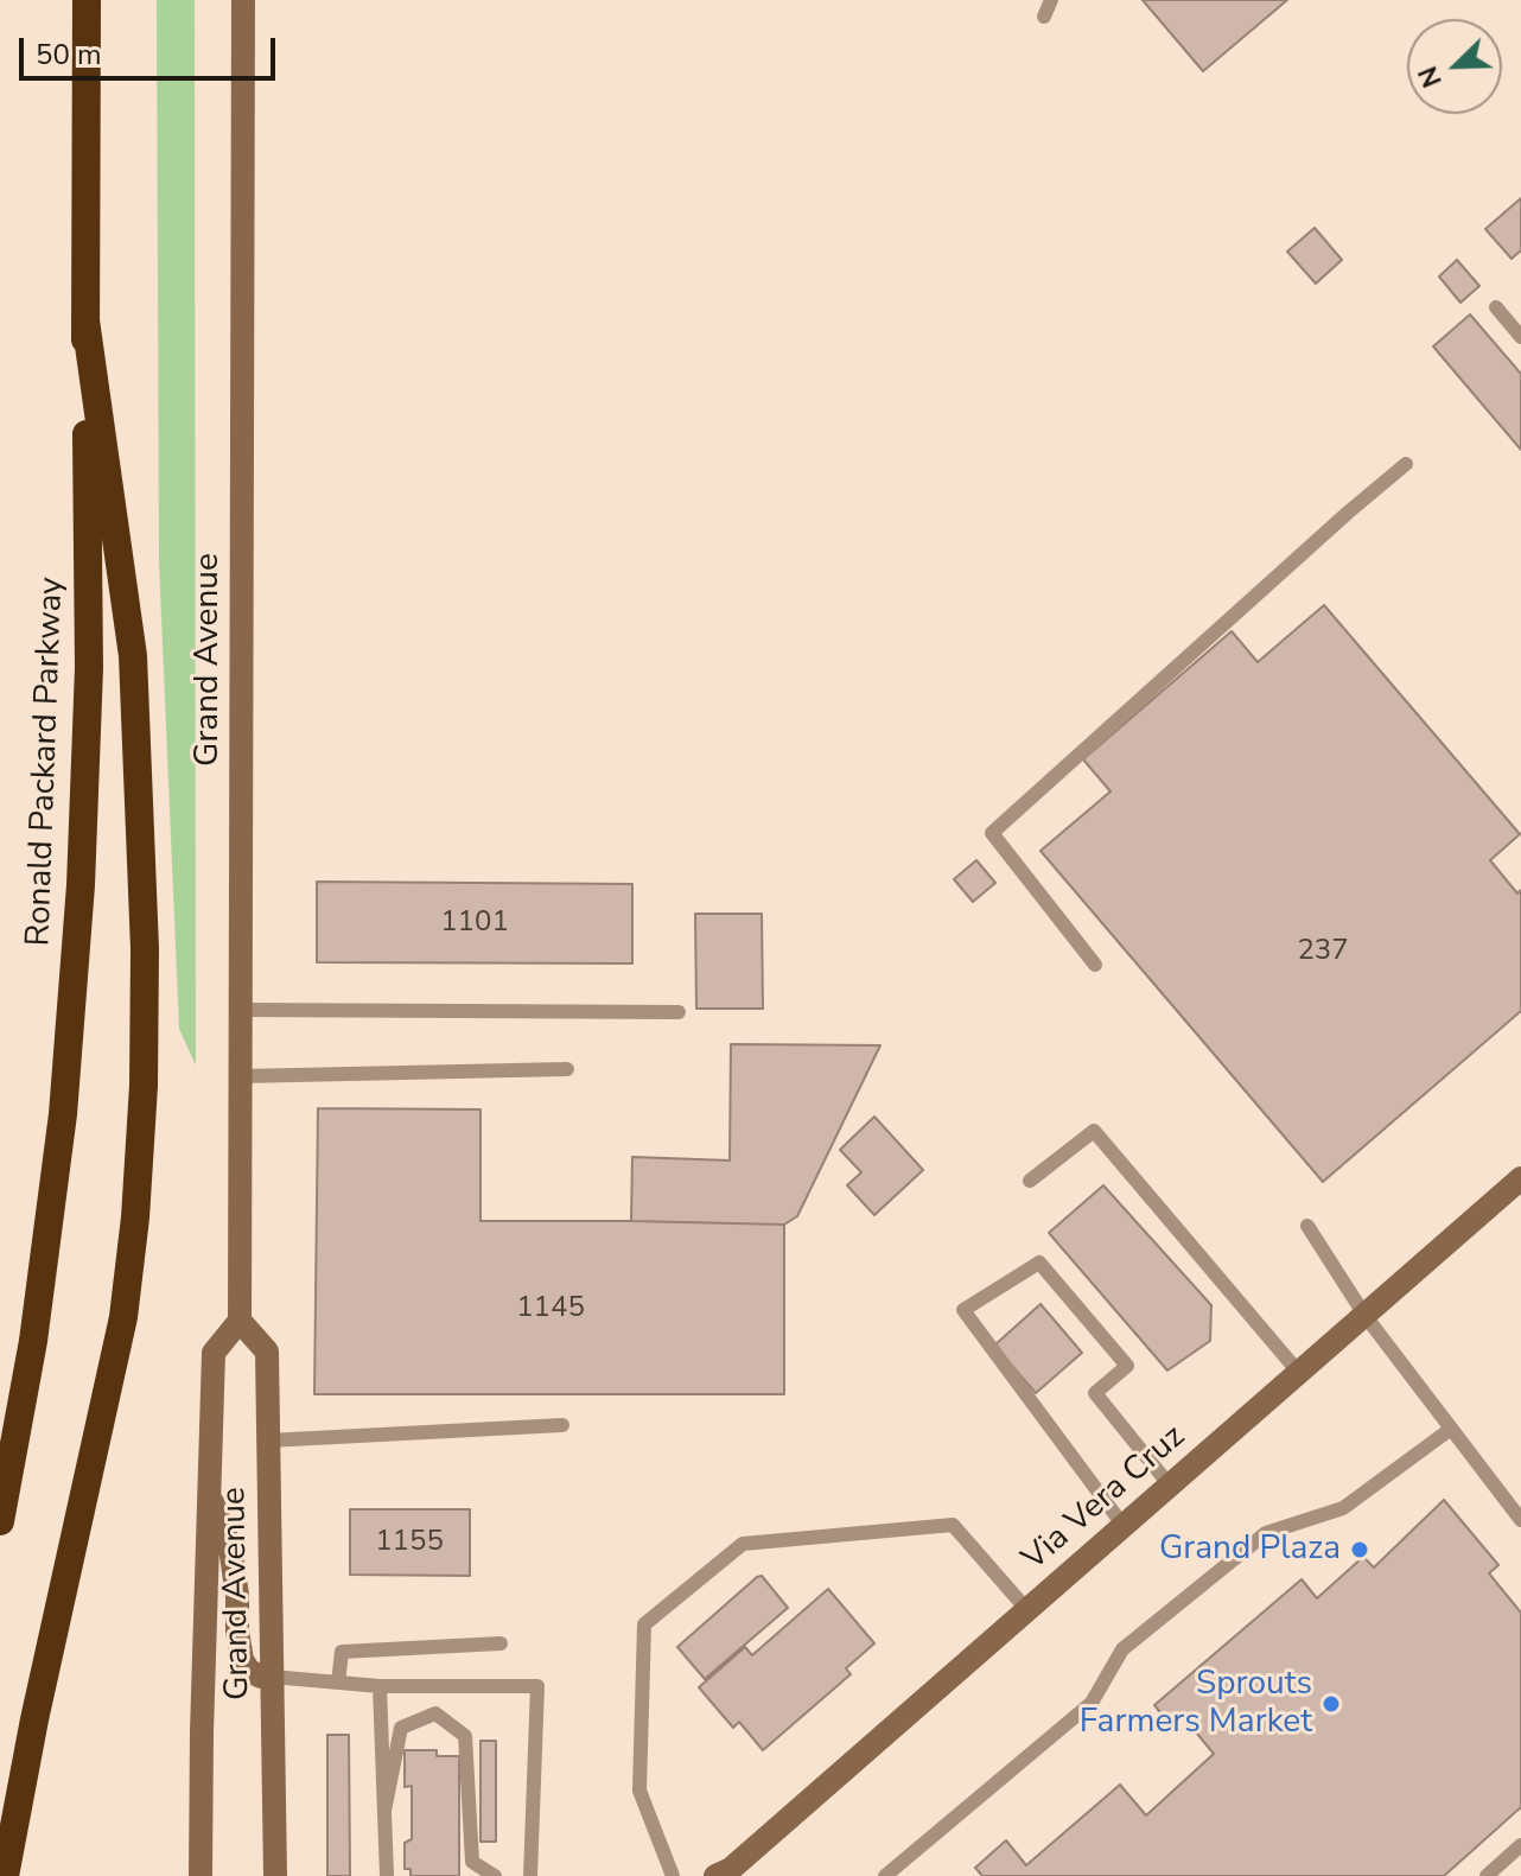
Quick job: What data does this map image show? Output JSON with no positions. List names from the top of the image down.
{
  "streets": {
    "highway": ["Ronald Packard Parkway"],
    "main road": ["Grand Avenue", "Via Vera Cruz"]
  },
  "places": ["Grand Plaza", "Sprouts Farmers Market"],
  "house_numbers": [
    "1101",
    "237",
    "1145",
    "1155"
  ],
  "scale_bar": "50 m",
  "north": "bottom left"
}
